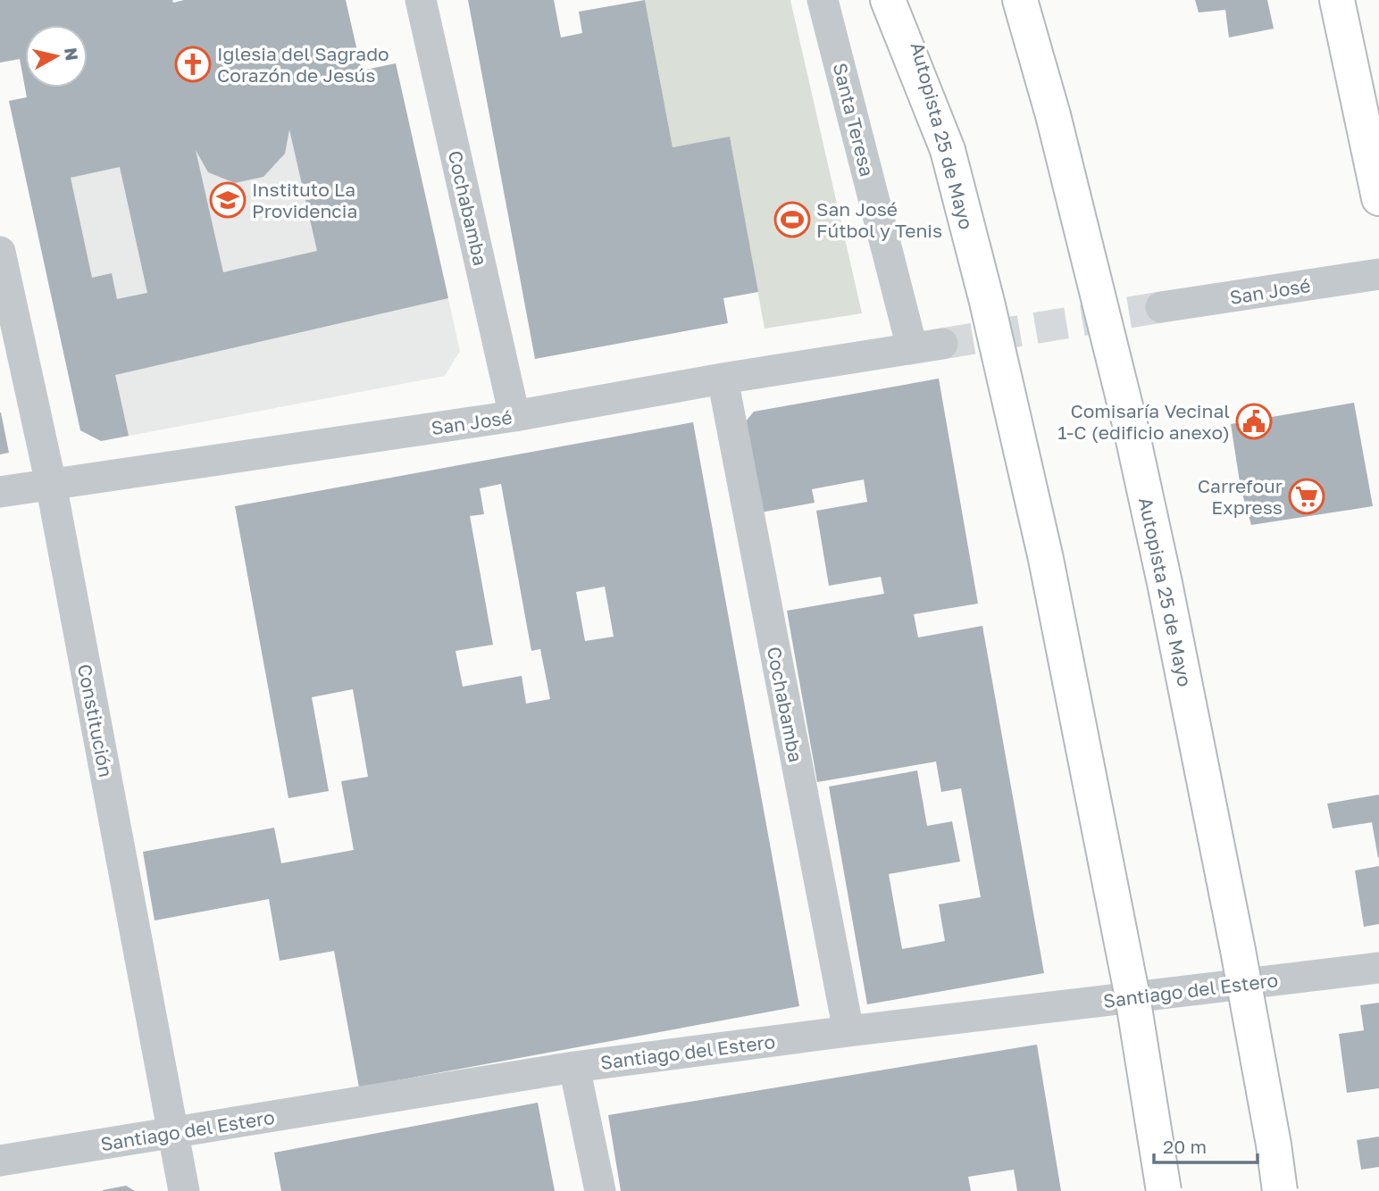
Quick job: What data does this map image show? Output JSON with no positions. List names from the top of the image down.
{
  "streets": {
    "main road": ["Autopista 25 de Mayo"],
    "street": [
      "Santa Teresa",
      "Cochabamba",
      "San José",
      "Constitución",
      "Santiago del Estero"
    ]
  },
  "crossings": [
    ["Santa Teresa", "San José"],
    ["Cochabamba", "San José"],
    ["Cochabamba", "Santiago del Estero"],
    ["San José", "Constitución"],
    ["Constitución", "Santiago del Estero"]
  ],
  "places": {
    "church": ["Iglesia del Sagrado Corazón de Jesús"],
    "school or university": ["Instituto La Providencia"],
    "sports": ["San José Fútbol y Tenis"],
    "public building": ["Comisaría Vecinal 1-C (edificio anexo)"],
    "supermarket": ["Carrefour Express"]
  },
  "scale_bar": "20 m",
  "north": "right"
}
